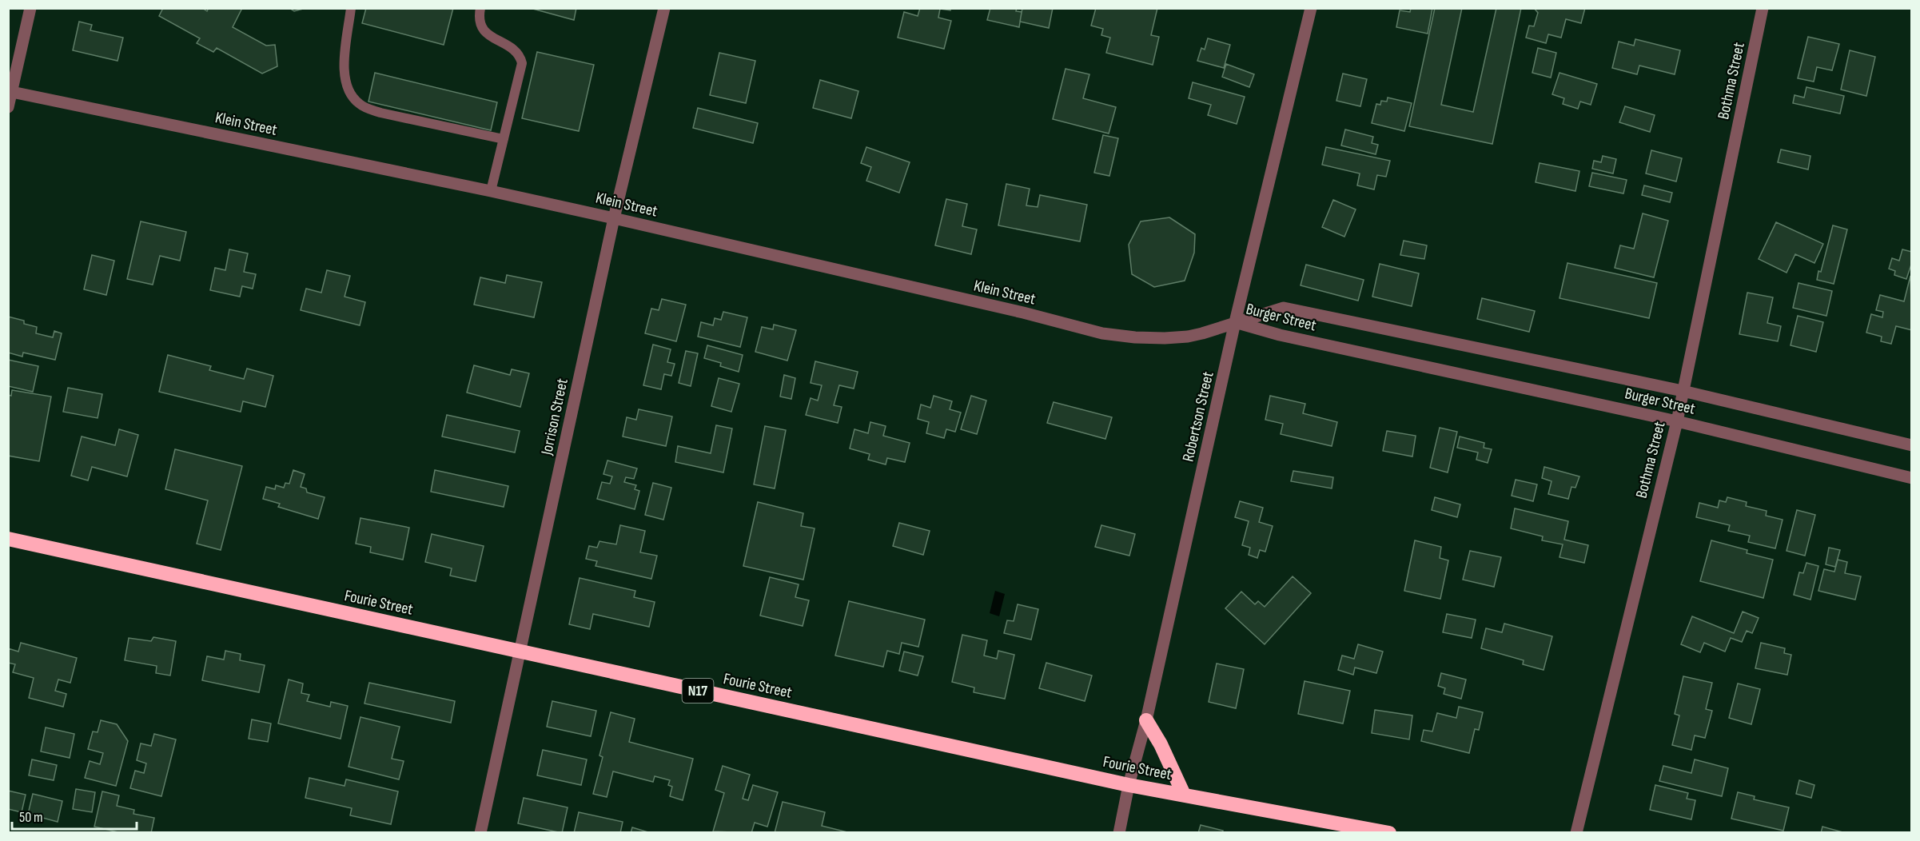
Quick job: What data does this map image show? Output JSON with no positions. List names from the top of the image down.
{
  "streets": {
    "highway": ["Fourie Street", "N17"],
    "street": [
      "Bothma Street",
      "Klein Street",
      "Burger Street",
      "Jorrison Street",
      "Robertson Street"
    ]
  },
  "crossings": [
    ["Bothma Street", "Burger Street"],
    ["Klein Street", "Burger Street"],
    ["Klein Street", "Jorrison Street"],
    ["Klein Street", "Robertson Street"],
    ["Burger Street", "Robertson Street"],
    ["Jorrison Street", "Fourie Street"],
    ["Robertson Street", "Fourie Street"]
  ],
  "scale_bar": "50 m"
}
